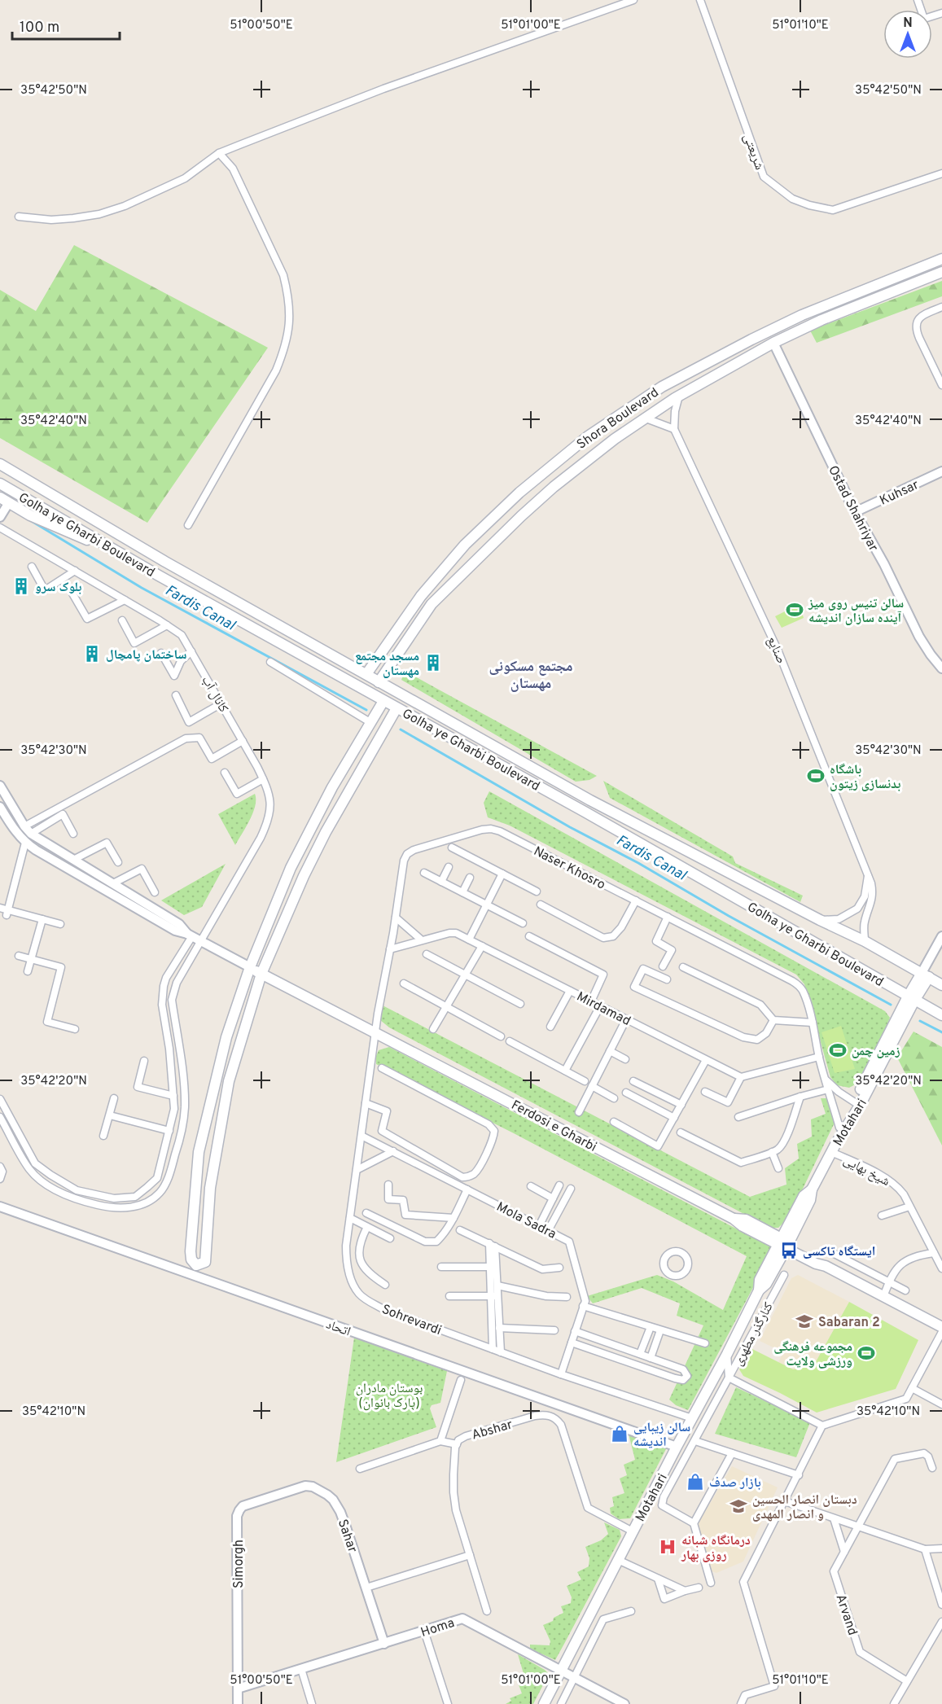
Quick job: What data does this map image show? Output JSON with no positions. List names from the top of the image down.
{
  "streets": {
    "main road": [
      "Shora Boulevard",
      "Golha ye Gharbi Boulevard",
      "Motahari",
      "Ferdosi e Gharbi"
    ],
    "street": [
      "شریعتی",
      "Kuhsar",
      "Ostad Shahriyar",
      "صنایع",
      "کانال آب",
      "Naser Khosro",
      "Mirdamad",
      "شیخ بهایی",
      "Mola Sadra",
      "Sohrevardi",
      "اتحاد",
      "کنارگذر مطهری",
      "Abshar",
      "Sahar",
      "Simorgh",
      "Arvand",
      "Homa"
    ]
  },
  "crossings": [
    ["Shora Boulevard", "Ostad Shahriyar"],
    ["Shora Boulevard", "Golha ye Gharbi Boulevard"],
    ["Kuhsar", "Ostad Shahriyar"],
    ["Golha ye Gharbi Boulevard", "صنایع"],
    ["Golha ye Gharbi Boulevard", "Motahari"],
    ["Naser Khosro", "Mirdamad"],
    ["Naser Khosro", "Motahari"],
    ["Naser Khosro", "Ferdosi e Gharbi"],
    ["Naser Khosro", "Sohrevardi"],
    ["Motahari", "Ferdosi e Gharbi"],
    ["Motahari", "شیخ بهایی"],
    ["Motahari", "Sohrevardi"],
    ["Motahari", "اتحاد"],
    ["Motahari", "Abshar"],
    ["Motahari", "Homa"],
    ["Ferdosi e Gharbi", "Sohrevardi"],
    ["Mola Sadra", "Sohrevardi"],
    ["Sahar", "Simorgh"],
    ["Sahar", "Homa"],
    ["Simorgh", "Homa"]
  ],
  "districts": ["مجتمع مسکونی مهستان"],
  "water": ["Fardis Canal"],
  "parks": ["بوستان مادران (پارک بانوان)"],
  "places": {
    "building": ["بلوک سرو", "ساختمان پامچال", "مسجد مجتمع مهستان"],
    "sports": [
      "سالن تنیس روی میز آینده سازان اندیشه",
      "باشگاه بدنسازی زیتون",
      "زمین چمن",
      "مجموعه فرهنگی ورزشی ولایت"
    ],
    "bus stop": ["ایستگاه تاکسی"],
    "school or university": ["Sabaran 2", "دبستان انصار الحسین و انصار المهدی"],
    "shop": ["سالن زیبایی اندیشه", "بازار صدف"],
    "hospital": ["درمانگاه شبانه روزی بهار"]
  },
  "scale_bar": "100 m",
  "north": "top",
  "coordinates": [
    "51°00'50\"E",
    "51°01'00\"E",
    "51°01'10\"E",
    "35°42'50\"N",
    "35°42'40\"N",
    "35°42'30\"N",
    "35°42'20\"N",
    "35°42'10\"N"
  ]
}
